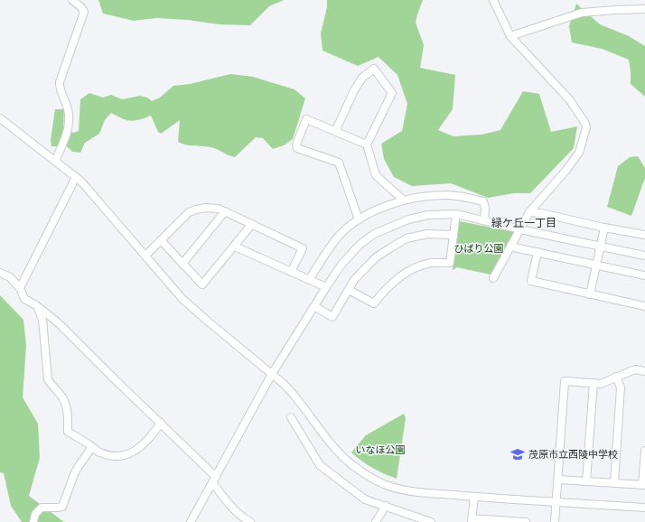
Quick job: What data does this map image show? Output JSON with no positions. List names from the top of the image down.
{
  "districts": ["緑ケ丘一丁目"],
  "parks": ["ひばり公園", "いなほ公園"],
  "places": {
    "school or university": ["茂原市立西陵中学校"]
  }
}
